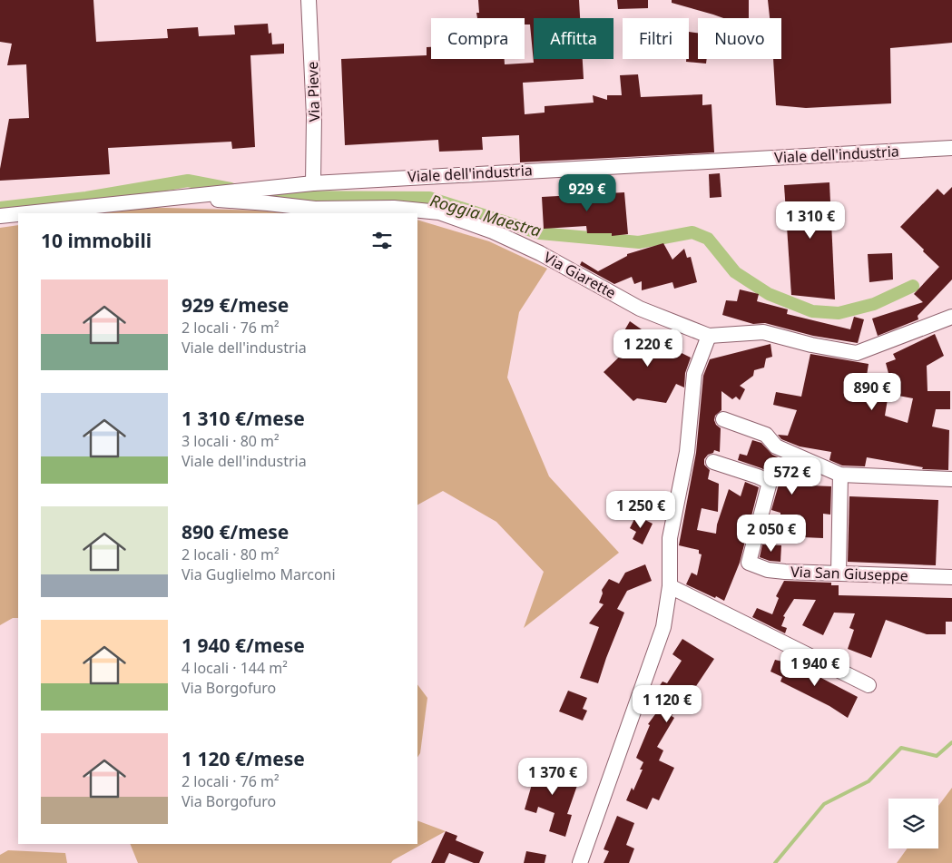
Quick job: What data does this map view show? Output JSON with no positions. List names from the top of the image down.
{
  "streets": {
    "street": [
      "Via Pieve",
      "Viale dell'industria",
      "Via Giarette",
      "Via San Giuseppe"
    ]
  },
  "crossings": [
    ["Via Pieve", "Viale dell'industria"],
    ["Viale dell'industria", "Via Giarette"]
  ],
  "water": ["Roggia Maestra"],
  "page": {
    "chip": [
      "Compra",
      "Affitta",
      "Filtri",
      "Nuovo"
    ],
    "price": [
      "929 €",
      "1 310 €",
      "1 220 €",
      "890 €",
      "572 €",
      "1 250 €",
      "2 050 €",
      "1 940 €",
      "1 120 €",
      "1 370 €"
    ],
    "heading": "10 immobili",
    "list": [
      {
        "name": "929 €/mese",
        "note": "2 locali · 76 m² · Viale dell'industria"
      },
      {
        "name": "1 310 €/mese",
        "note": "3 locali · 80 m² · Viale dell'industria"
      },
      {
        "name": "890 €/mese",
        "note": "2 locali · 80 m² · Via Guglielmo Marconi"
      },
      {
        "name": "1 940 €/mese",
        "note": "4 locali · 144 m² · Via Borgofuro"
      },
      {
        "name": "1 120 €/mese",
        "note": "2 locali · 76 m² · Via Borgofuro"
      }
    ]
  }
}
